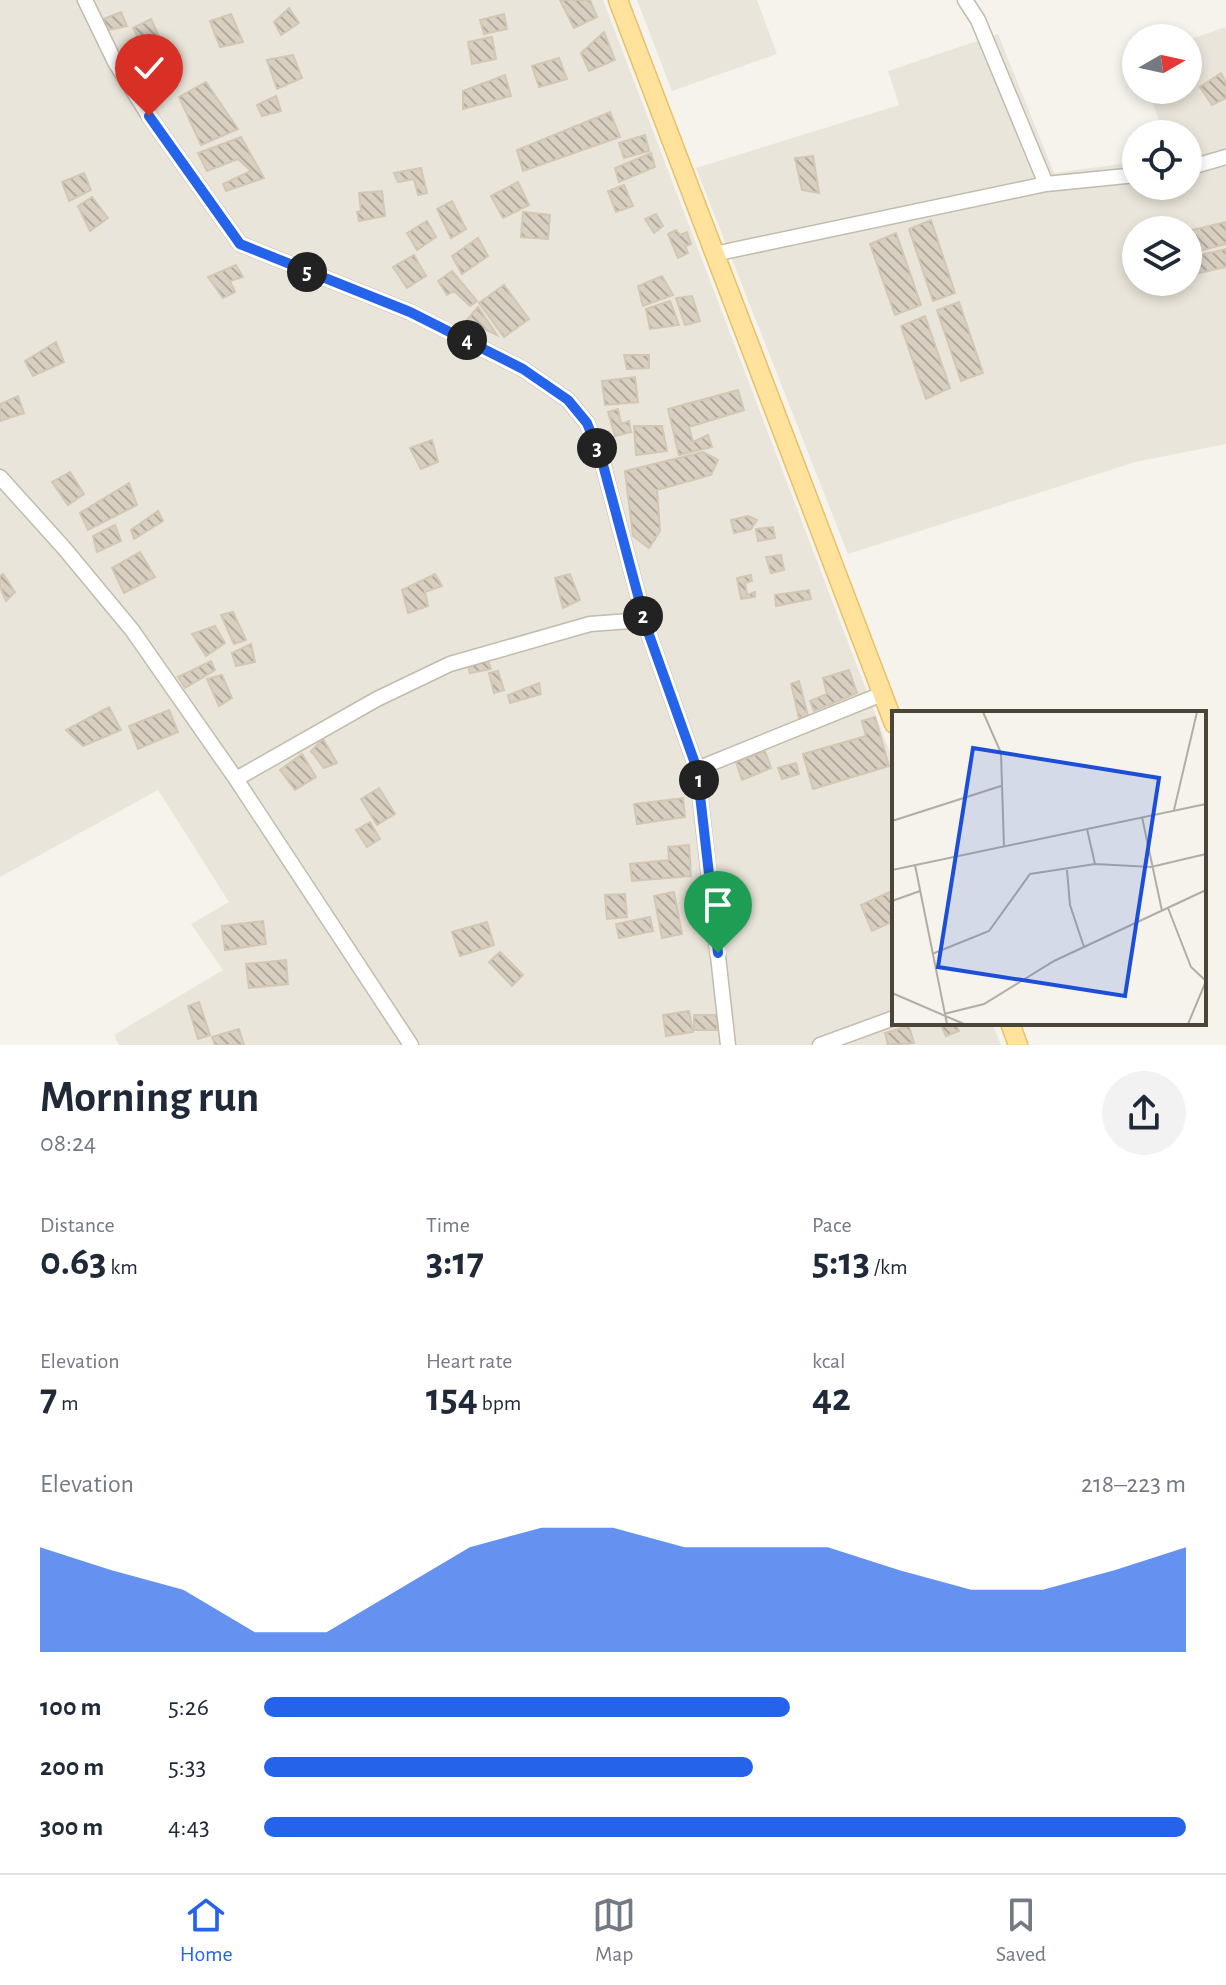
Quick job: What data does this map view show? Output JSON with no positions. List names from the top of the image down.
{
  "north": "right",
  "page": {
    "pins": [
      "5",
      "4",
      "3",
      "2",
      "1"
    ],
    "heading": ["Morning run", "08:24"],
    "stats": [
      ["Distance", "0.63 km"],
      ["Time", "3:17"],
      ["Pace", "5:13 /km"],
      ["Elevation", "7 m"],
      ["Heart rate", "154 bpm"],
      ["kcal", "42"]
    ],
    "chart": ["Elevation", "218–223 m"],
    "list": [
      {
        "name": "100 m",
        "note": "5:26"
      },
      {
        "name": "200 m",
        "note": "5:33"
      },
      {
        "name": "300 m",
        "note": "4:43"
      }
    ],
    "tabs": ["Home", "Map", "Saved"]
  }
}
